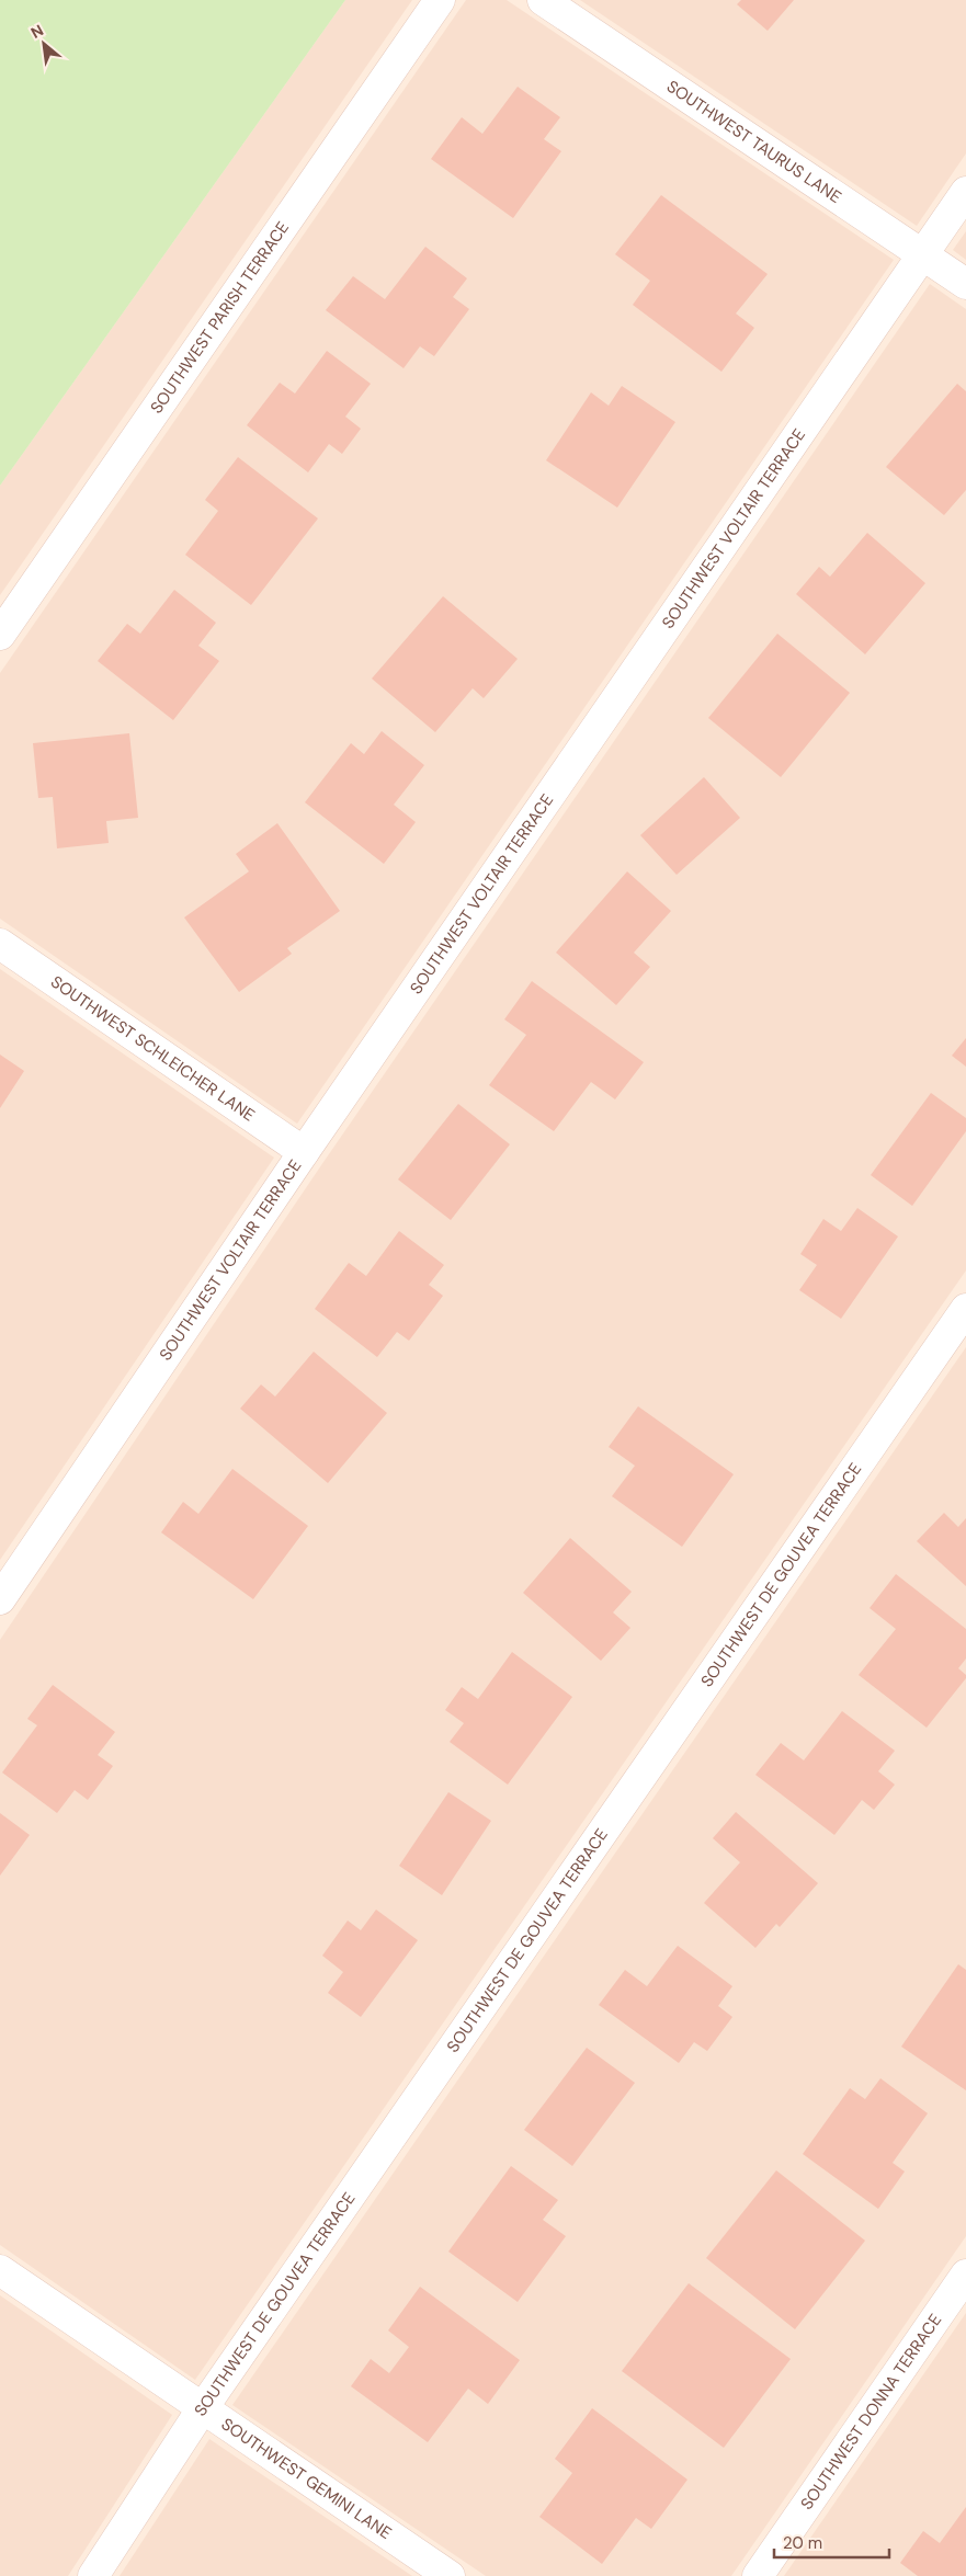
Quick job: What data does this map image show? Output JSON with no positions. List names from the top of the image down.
{
  "streets": {
    "street": [
      "SOUTHWEST TAURUS LANE",
      "SOUTHWEST PARISH TERRACE",
      "SOUTHWEST VOLTAIR TERRACE",
      "SOUTHWEST SCHLEICHER LANE",
      "SOUTHWEST DE GOUVEA TERRACE",
      "SOUTHWEST DONNA TERRACE",
      "SOUTHWEST GEMINI LANE"
    ]
  },
  "crossings": [
    ["SOUTHWEST TAURUS LANE", "SOUTHWEST VOLTAIR TERRACE"],
    ["SOUTHWEST VOLTAIR TERRACE", "SOUTHWEST SCHLEICHER LANE"],
    ["SOUTHWEST DE GOUVEA TERRACE", "SOUTHWEST GEMINI LANE"]
  ],
  "scale_bar": "20 m",
  "north": "top left"
}
